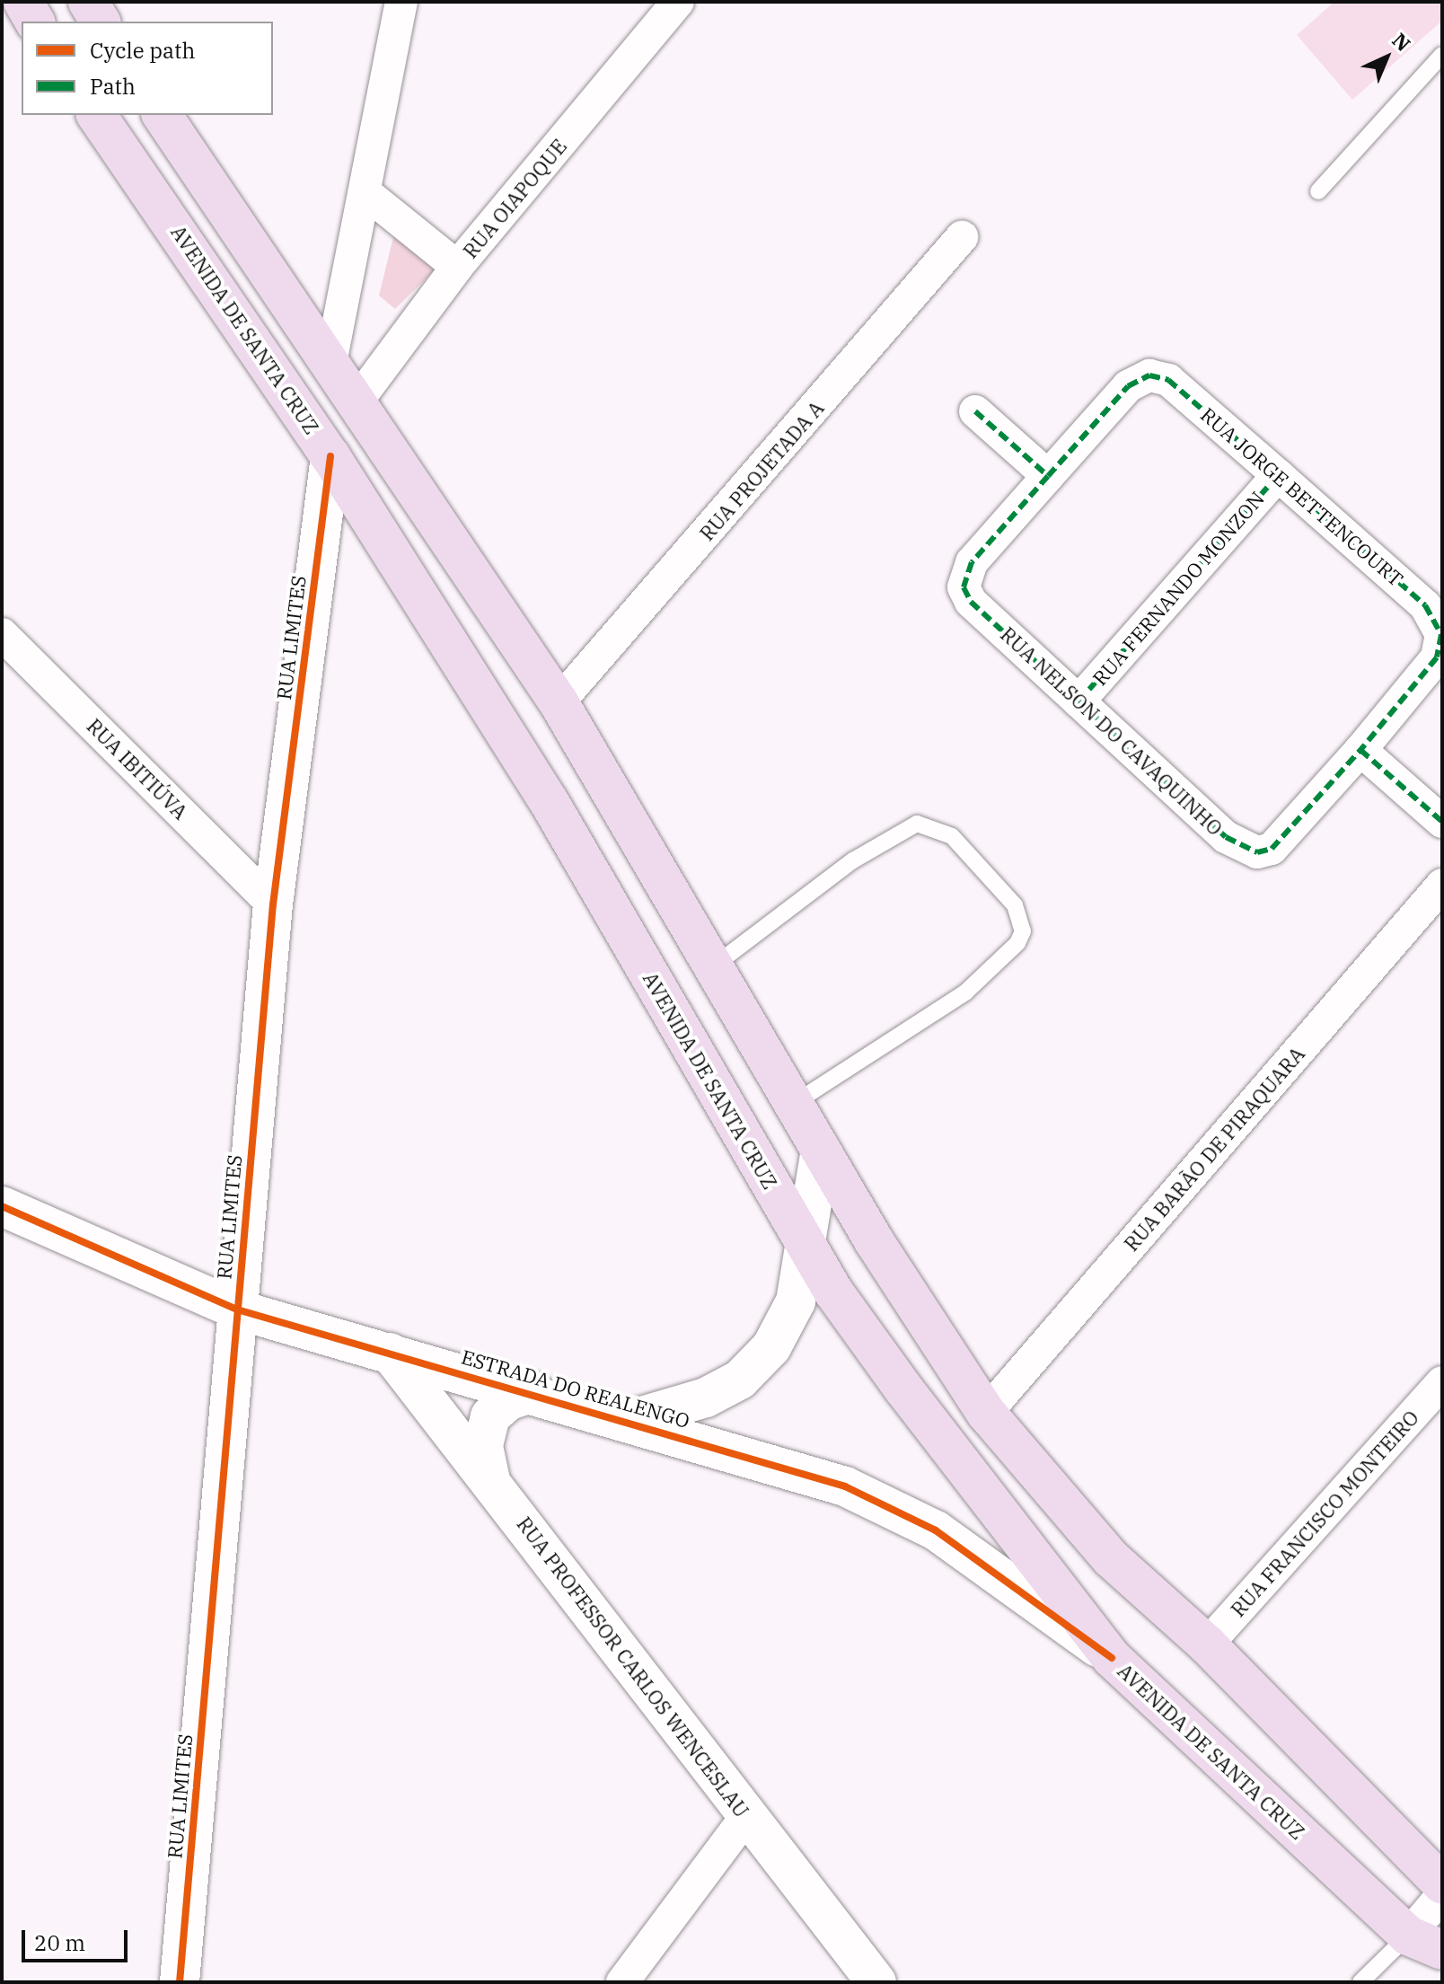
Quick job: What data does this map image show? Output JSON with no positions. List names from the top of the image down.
{
  "streets": {
    "main road": ["AVENIDA DE SANTA CRUZ"],
    "street": [
      "RUA OIAPOQUE",
      "RUA PROJETADA A",
      "RUA JORGE BETTENCOURT",
      "RUA FERNANDO MONZON",
      "RUA LIMITES",
      "RUA NELSON DO CAVAQUINHO",
      "RUA IBITIÚVA",
      "RUA BARÃO DE PIRAQUARA",
      "ESTRADA DO REALENGO",
      "RUA FRANCISCO MONTEIRO",
      "RUA PROFESSOR CARLOS WENCESLAU"
    ]
  },
  "crossings": [
    ["AVENIDA DE SANTA CRUZ", "RUA LIMITES"],
    ["AVENIDA DE SANTA CRUZ", "ESTRADA DO REALENGO"],
    ["RUA JORGE BETTENCOURT", "RUA FERNANDO MONZON"],
    ["RUA JORGE BETTENCOURT", "RUA NELSON DO CAVAQUINHO"],
    ["RUA FERNANDO MONZON", "RUA NELSON DO CAVAQUINHO"],
    ["RUA LIMITES", "RUA IBITIÚVA"],
    ["RUA LIMITES", "ESTRADA DO REALENGO"],
    ["ESTRADA DO REALENGO", "RUA PROFESSOR CARLOS WENCESLAU"]
  ],
  "legend": ["Cycle path", "Path"],
  "scale_bar": "20 m",
  "north": "top right"
}
